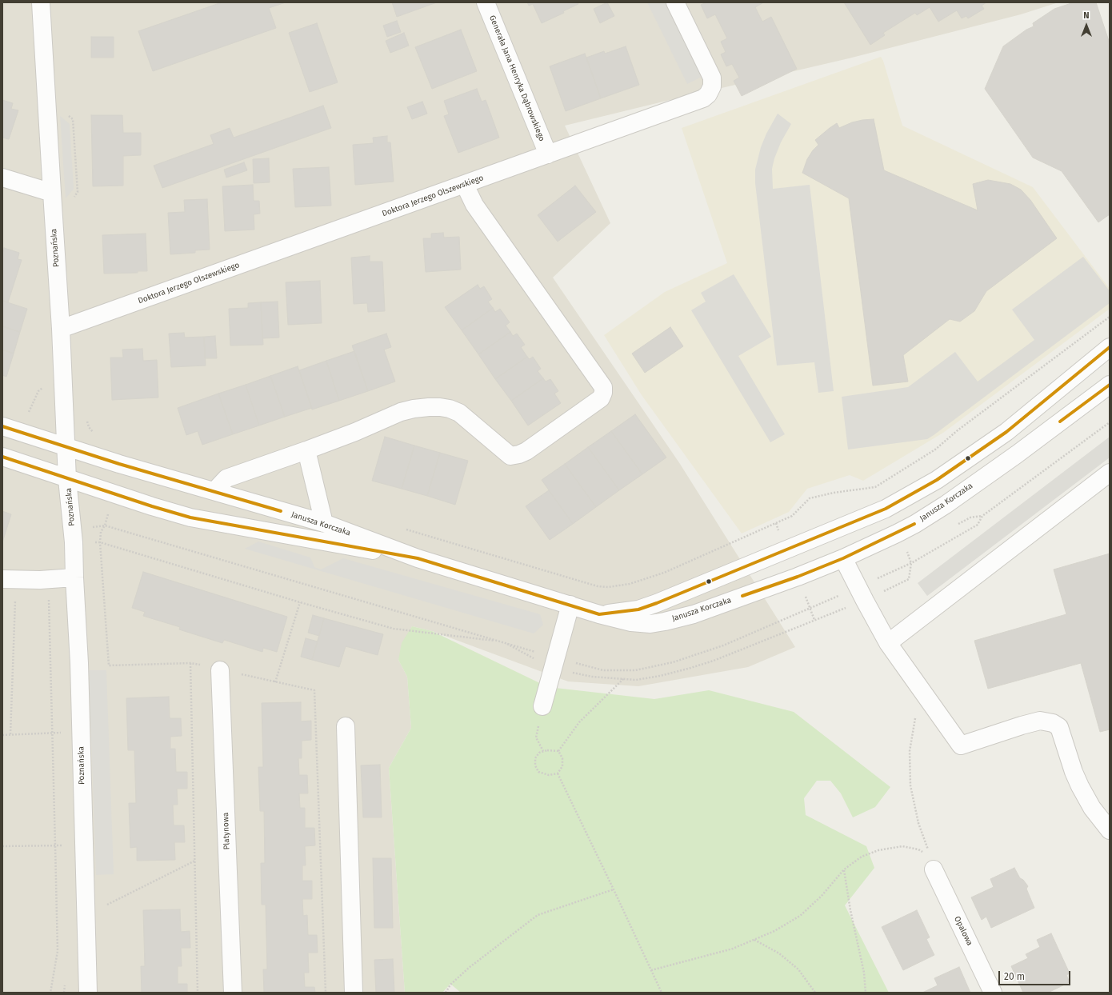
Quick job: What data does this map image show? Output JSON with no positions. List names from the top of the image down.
{
  "streets": {
    "street": [
      "Generała Jana Henryka Dąbrowskiego",
      "Doktora Jerzego Olszewskiego",
      "Poznańska",
      "Janusza Korczaka",
      "Platynowa",
      "Opalowa"
    ]
  },
  "crossings": [
    ["Generała Jana Henryka Dąbrowskiego", "Doktora Jerzego Olszewskiego"],
    ["Doktora Jerzego Olszewskiego", "Poznańska"],
    ["Poznańska", "Janusza Korczaka"]
  ],
  "scale_bar": "20 m",
  "north": "top"
}
